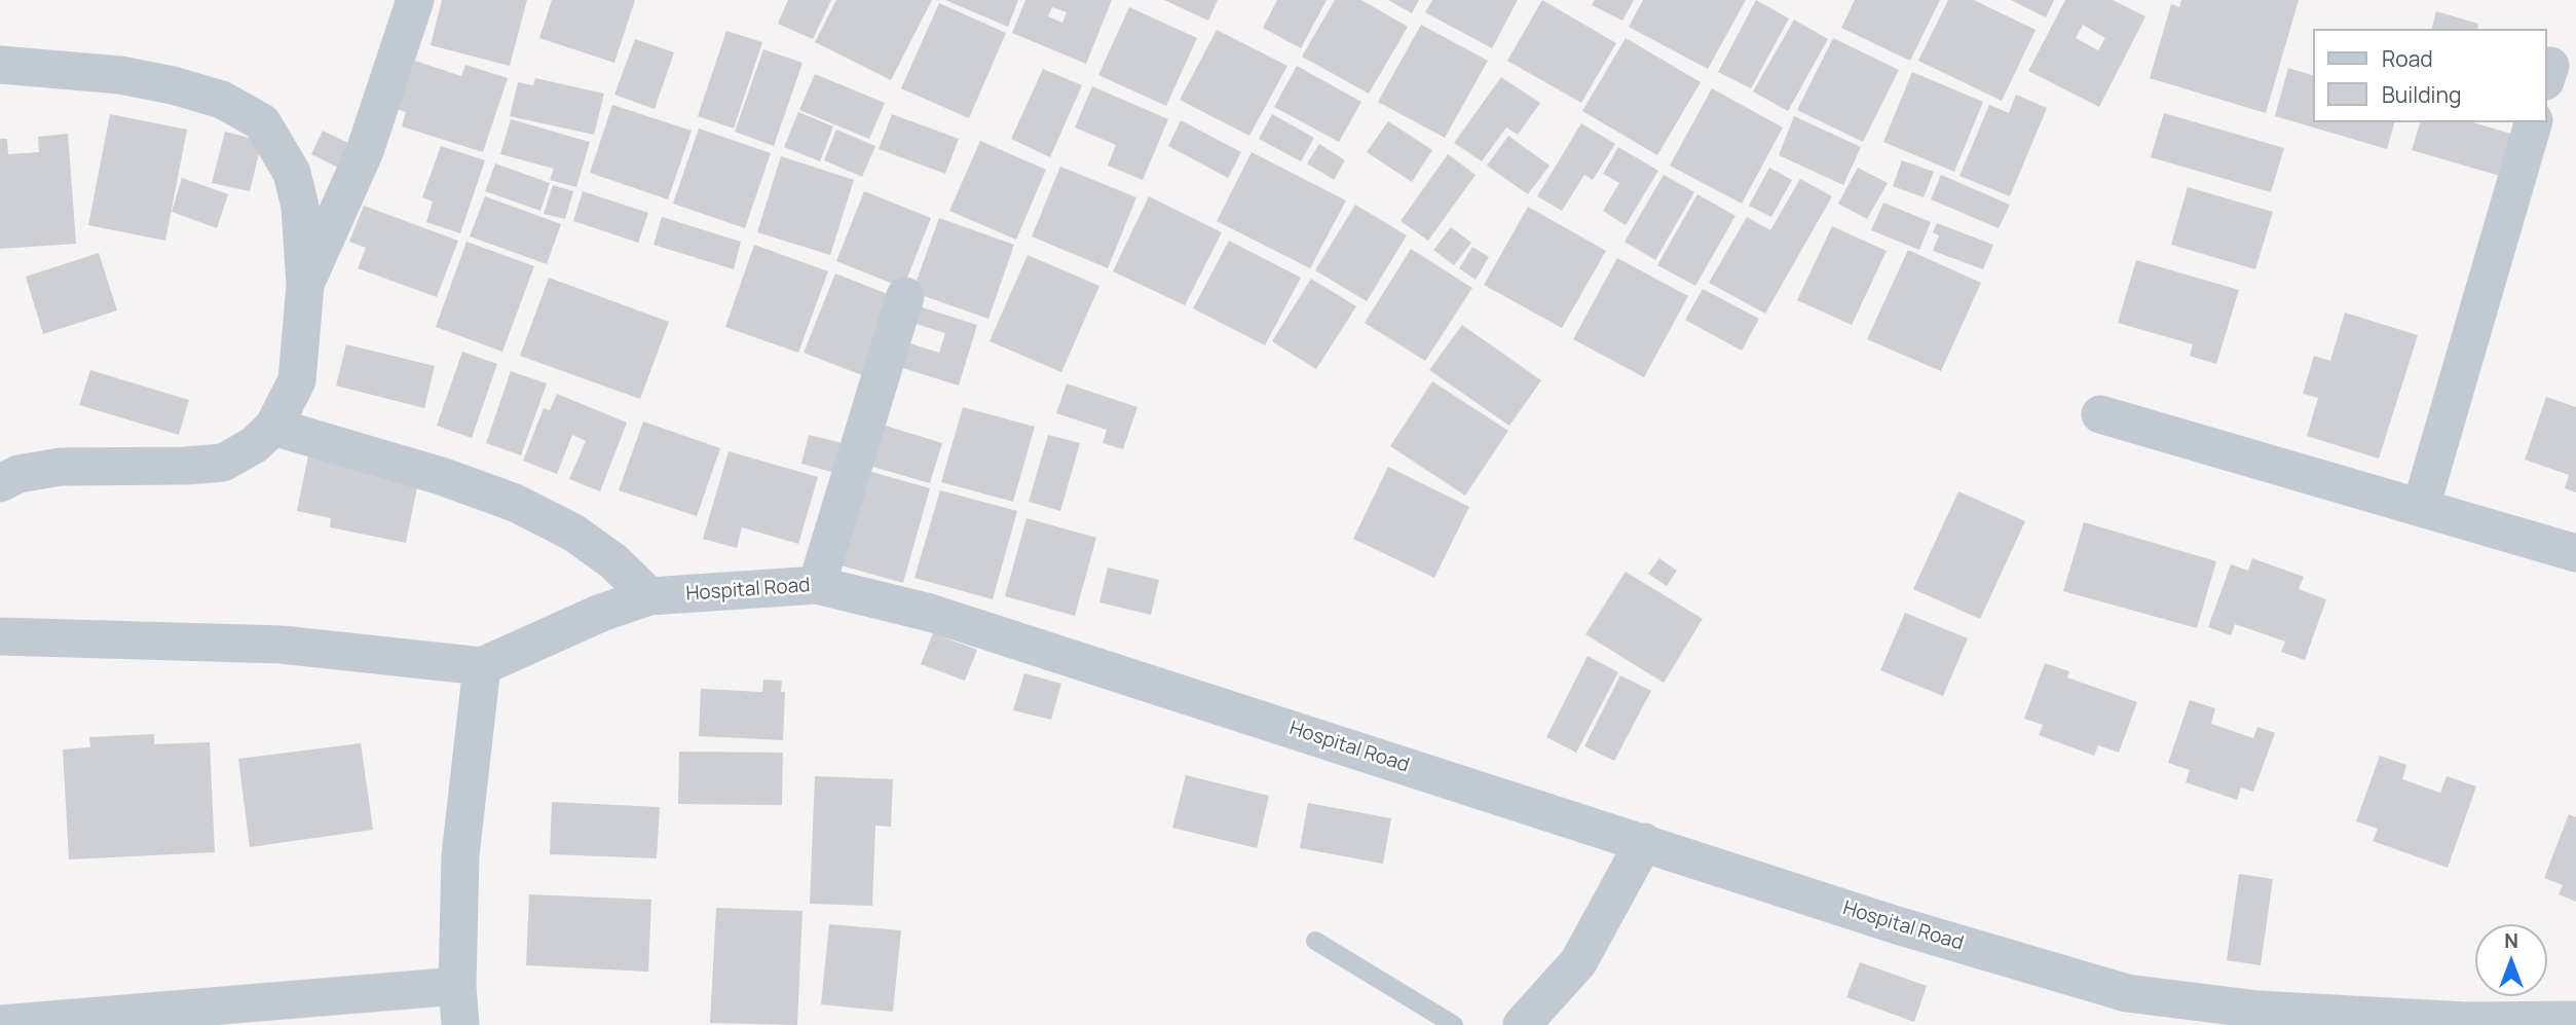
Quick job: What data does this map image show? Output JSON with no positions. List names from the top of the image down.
{
  "streets": {
    "street": ["Hospital Road"]
  },
  "legend": ["Road", "Building"],
  "north": "top"
}
